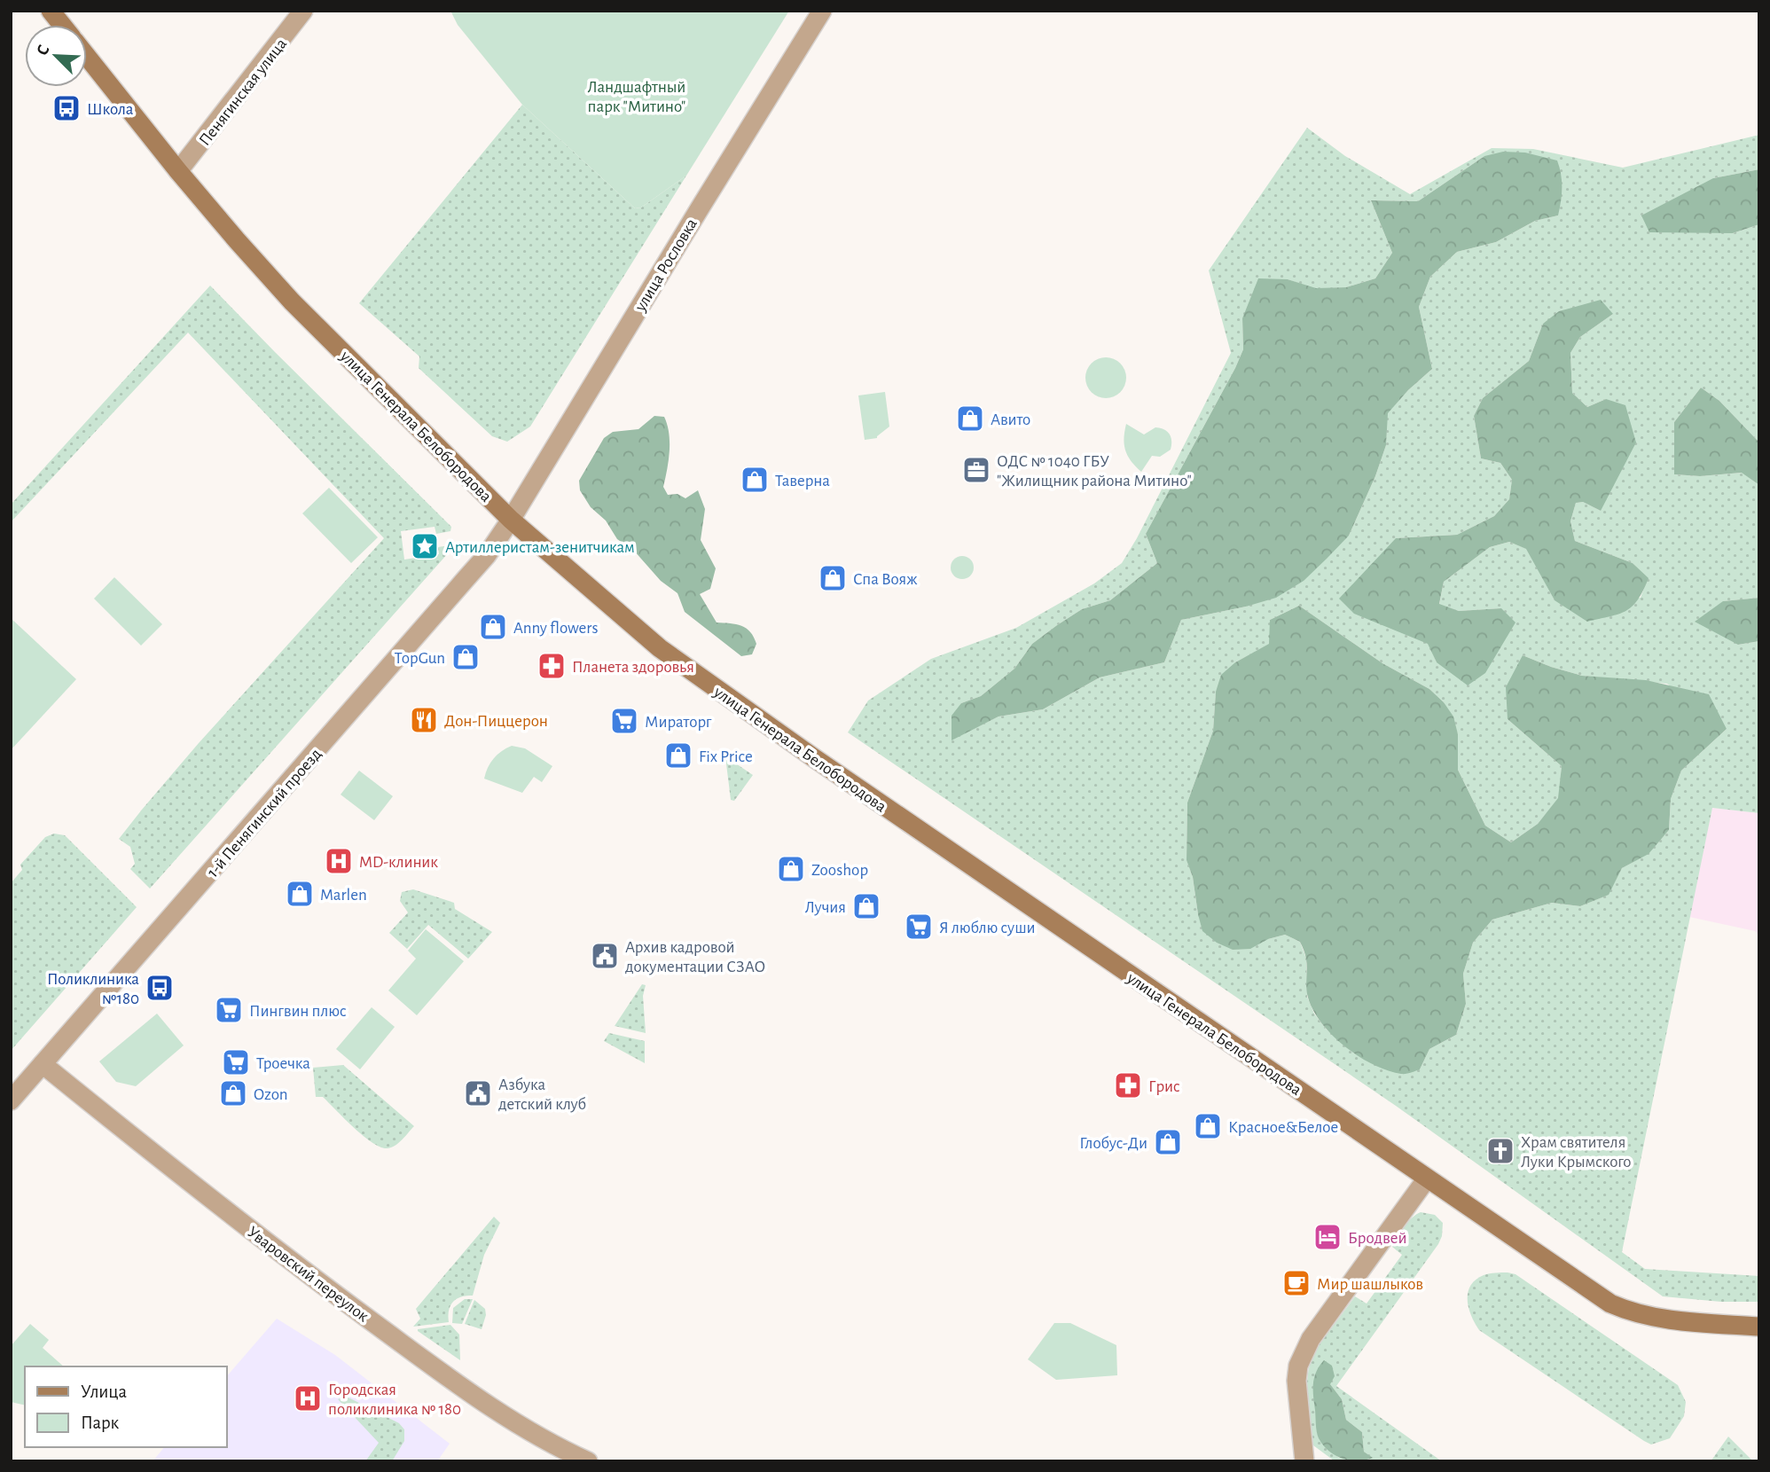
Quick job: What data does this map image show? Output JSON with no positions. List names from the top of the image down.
{
  "streets": {
    "main road": ["улица Генерала Белобородова"],
    "street": [
      "Пенягинская улица",
      "улица Рословка",
      "1-й Пенягинский проезд",
      "Уваровский переулок"
    ]
  },
  "crossings": [
    ["Пенягинская улица", "улица Генерала Белобородова"],
    ["улица Рословка", "улица Генерала Белобородова"],
    ["улица Рословка", "1-й Пенягинский проезд"],
    ["улица Генерала Белобородова", "1-й Пенягинский проезд"],
    ["1-й Пенягинский проезд", "Уваровский переулок"]
  ],
  "parks": ["Ландшафтный парк \"Митино\""],
  "places": {
    "bus stop": ["Школа", "Поликлиника №180"],
    "shop": [
      "Авито",
      "Таверна",
      "Спа Вояж",
      "Anny flowers",
      "TopGun",
      "Fix Price",
      "Zooshop",
      "Marlen",
      "Лучия",
      "Ozon",
      "Красное&Белое",
      "Глобус-Ди"
    ],
    "office": ["ОДС № 1040 ГБУ \"Жилищник района Митино\""],
    "place": ["Артиллеристам-зенитчикам"],
    "pharmacy": ["Планета здоровья", "Грис"],
    "restaurant": ["Дон-Пиццерон"],
    "supermarket": [
      "Мираторг",
      "Я люблю суши",
      "Пингвин плюс",
      "Троечка"
    ],
    "hospital": ["MD-клиник", "Городская поликлиника № 180"],
    "public building": ["Архив кадровой документации СЗАО", "Азбука детский клуб"],
    "church": ["Храм святителя Луки Крымского"],
    "hotel": ["Бродвей"],
    "cafe": ["Мир шашлыков"]
  },
  "legend": ["Улица", "Парк"],
  "north": "top left"
}
